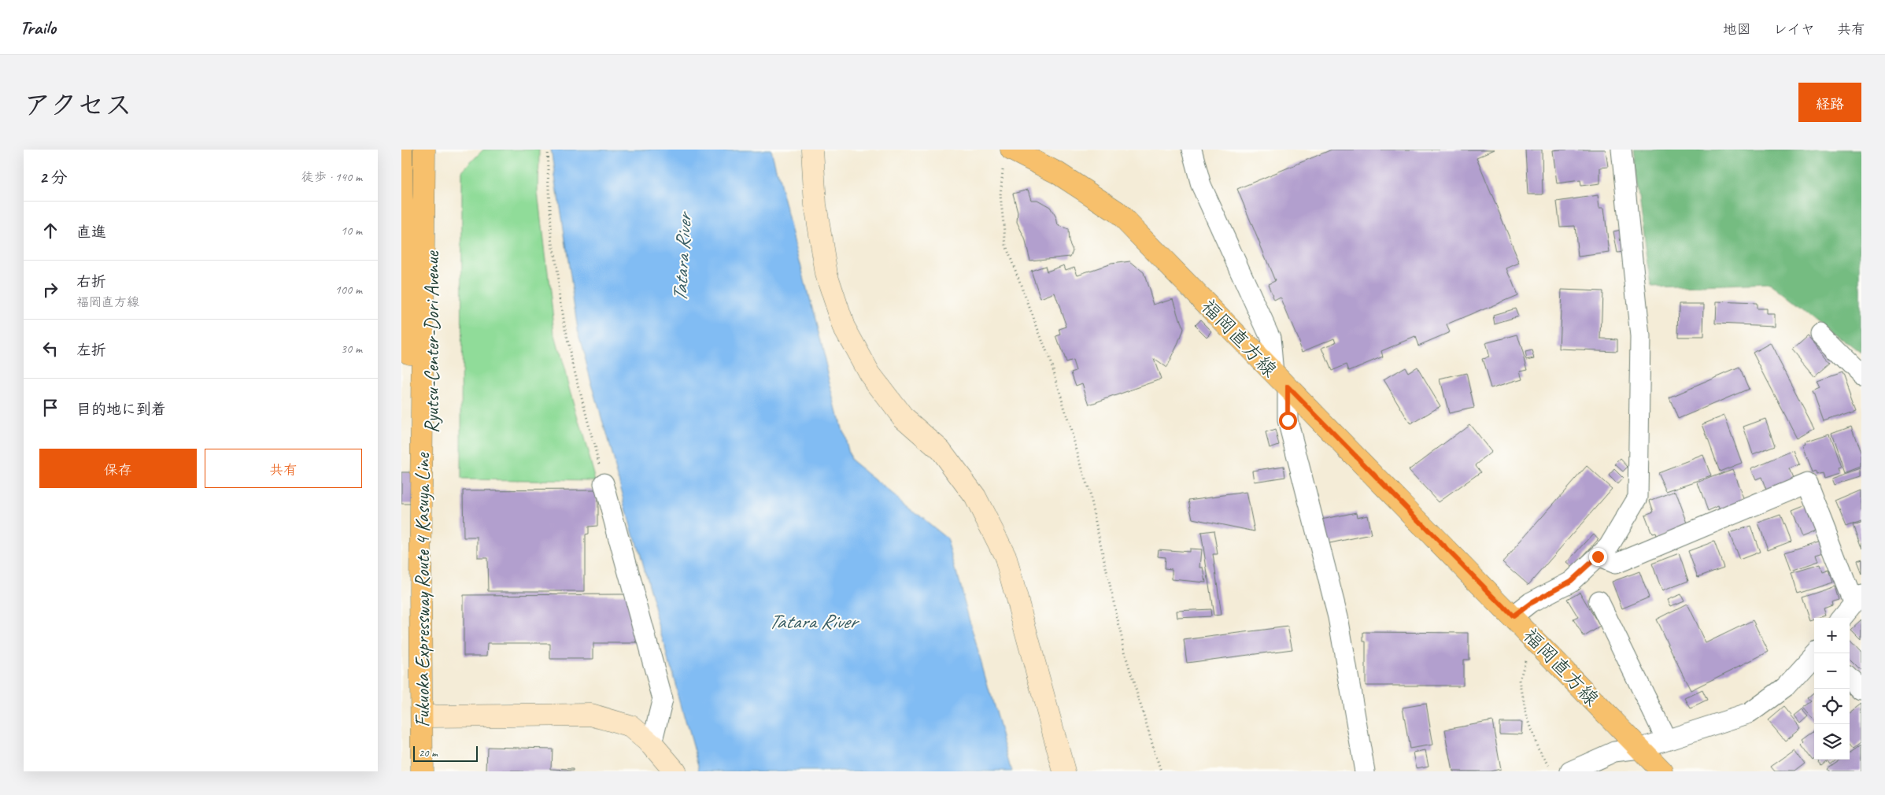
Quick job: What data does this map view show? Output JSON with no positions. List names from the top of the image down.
{
  "streets": {
    "main road": ["福岡直方線", "Ryutsu-Center-Dori Avenue", "Fukuoka Expressway Route 4 Kasuya Line"]
  },
  "water": ["Tatara River"],
  "scale_bar": "20 m",
  "page": {
    "header": "Trailo",
    "nav": ["地図", "レイヤ", "共有"],
    "title": "アクセス",
    "buttons": [
      "経路",
      ["保存", "共有"]
    ],
    "heading": ["2 分", "徒歩 · 140 m"],
    "list": [
      ["直進", "10 m"],
      ["右折", "福岡直方線", "100 m"],
      ["左折", "30 m"],
      "目的地に到着"
    ],
    "map_buttons": ["+", "−"],
    "scale": "20 m"
  }
}
